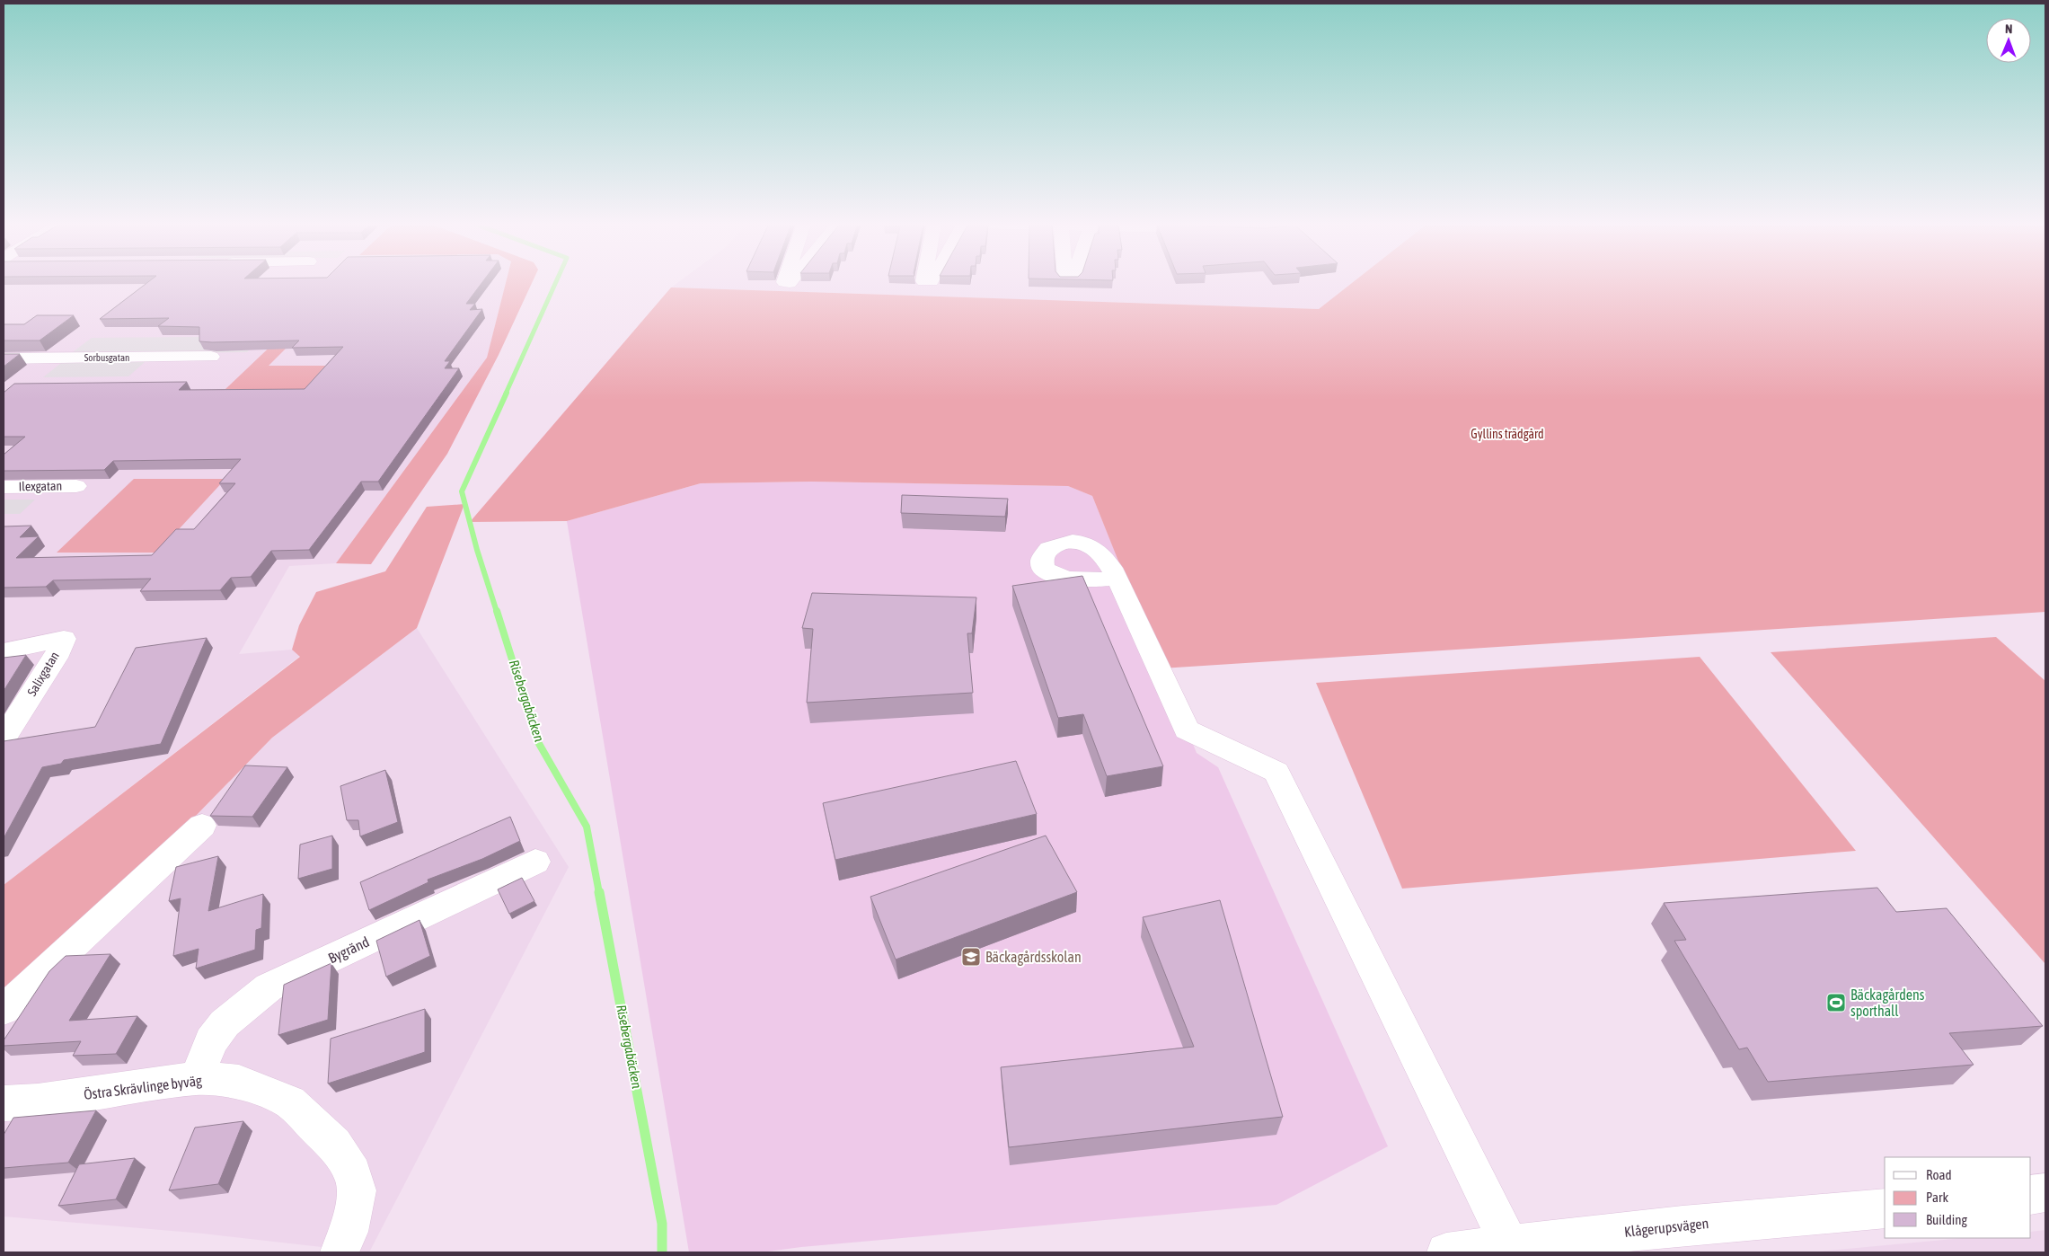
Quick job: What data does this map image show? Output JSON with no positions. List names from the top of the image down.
{
  "streets": {
    "street": [
      "Sorbusgatan",
      "Ilexgatan",
      "Salixgatan",
      "Bygränd",
      "Östra Skrävlinge byväg",
      "Klågerupsvägen"
    ]
  },
  "crossings": [
    ["Bygränd", "Östra Skrävlinge byväg"]
  ],
  "water": ["Risebergabäcken"],
  "parks": ["Gyllins trädgård"],
  "places": {
    "school or university": ["Bäckagårdsskolan"],
    "sports": ["Bäckagårdens sporthall"]
  },
  "legend": ["Road", "Park", "Building"],
  "north": "top"
}
